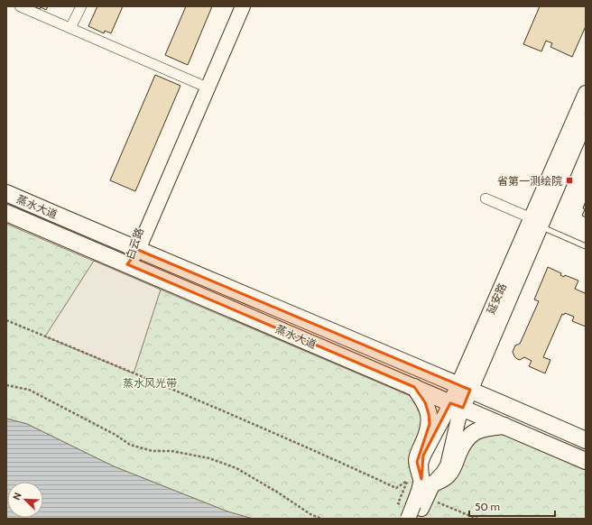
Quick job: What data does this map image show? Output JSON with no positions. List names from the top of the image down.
{
  "streets": {
    "main road": ["蒸水大道", "白云路", "延安路"]
  },
  "crossings": [
    ["蒸水大道", "白云路"],
    ["蒸水大道", "延安路"]
  ],
  "parks": ["蒸水风光带"],
  "places": {
    "transit": ["省第一测绘院"]
  },
  "scale_bar": "50 m",
  "north": "top left"
}
